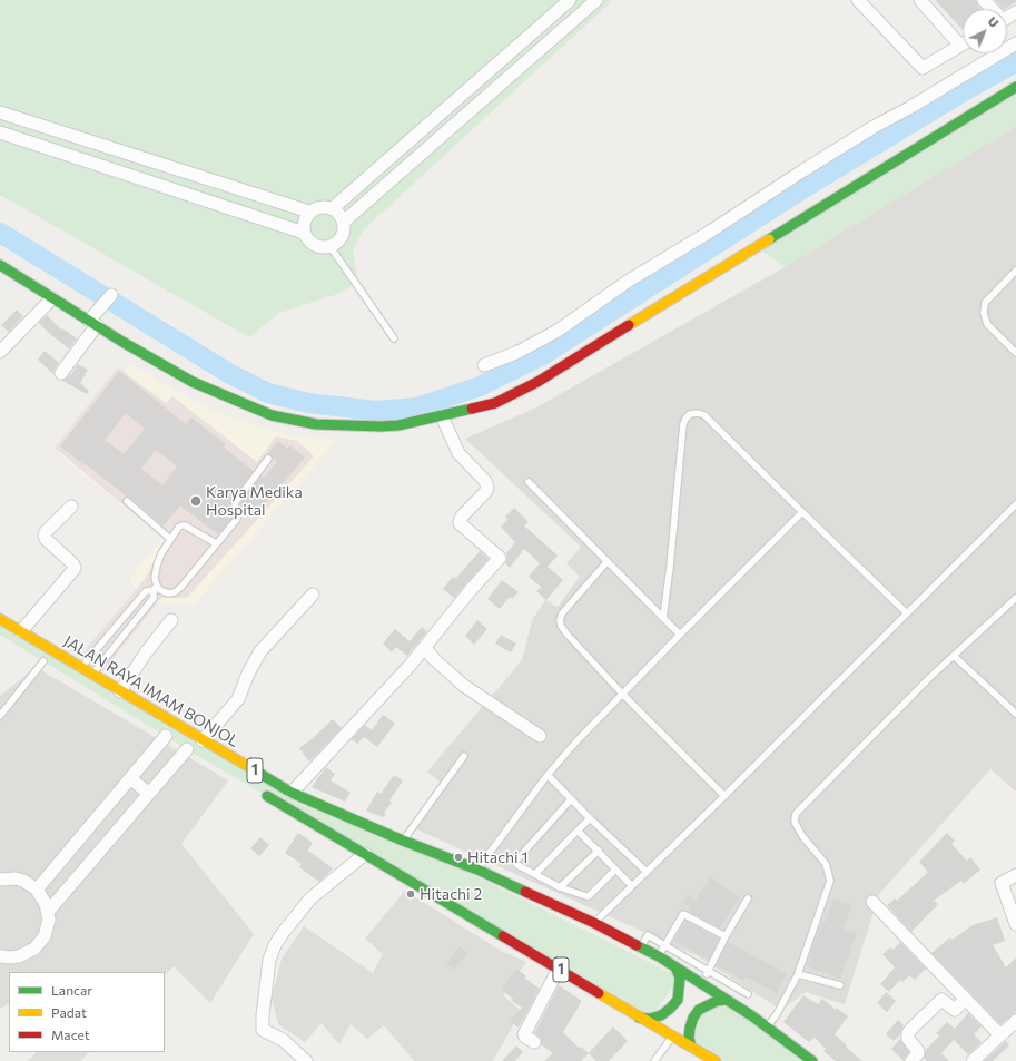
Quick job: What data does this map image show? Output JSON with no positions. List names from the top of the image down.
{
  "streets": {
    "main road": ["JALAN RAYA IMAM BONJOL", "1"]
  },
  "crossings": [
    ["JALAN RAYA IMAM BONJOL", "1"]
  ],
  "places": ["Karya Medika Hospital", "Hitachi 1", "Hitachi 2"],
  "legend": ["Lancar", "Padat", "Macet"],
  "north": "top right"
}
